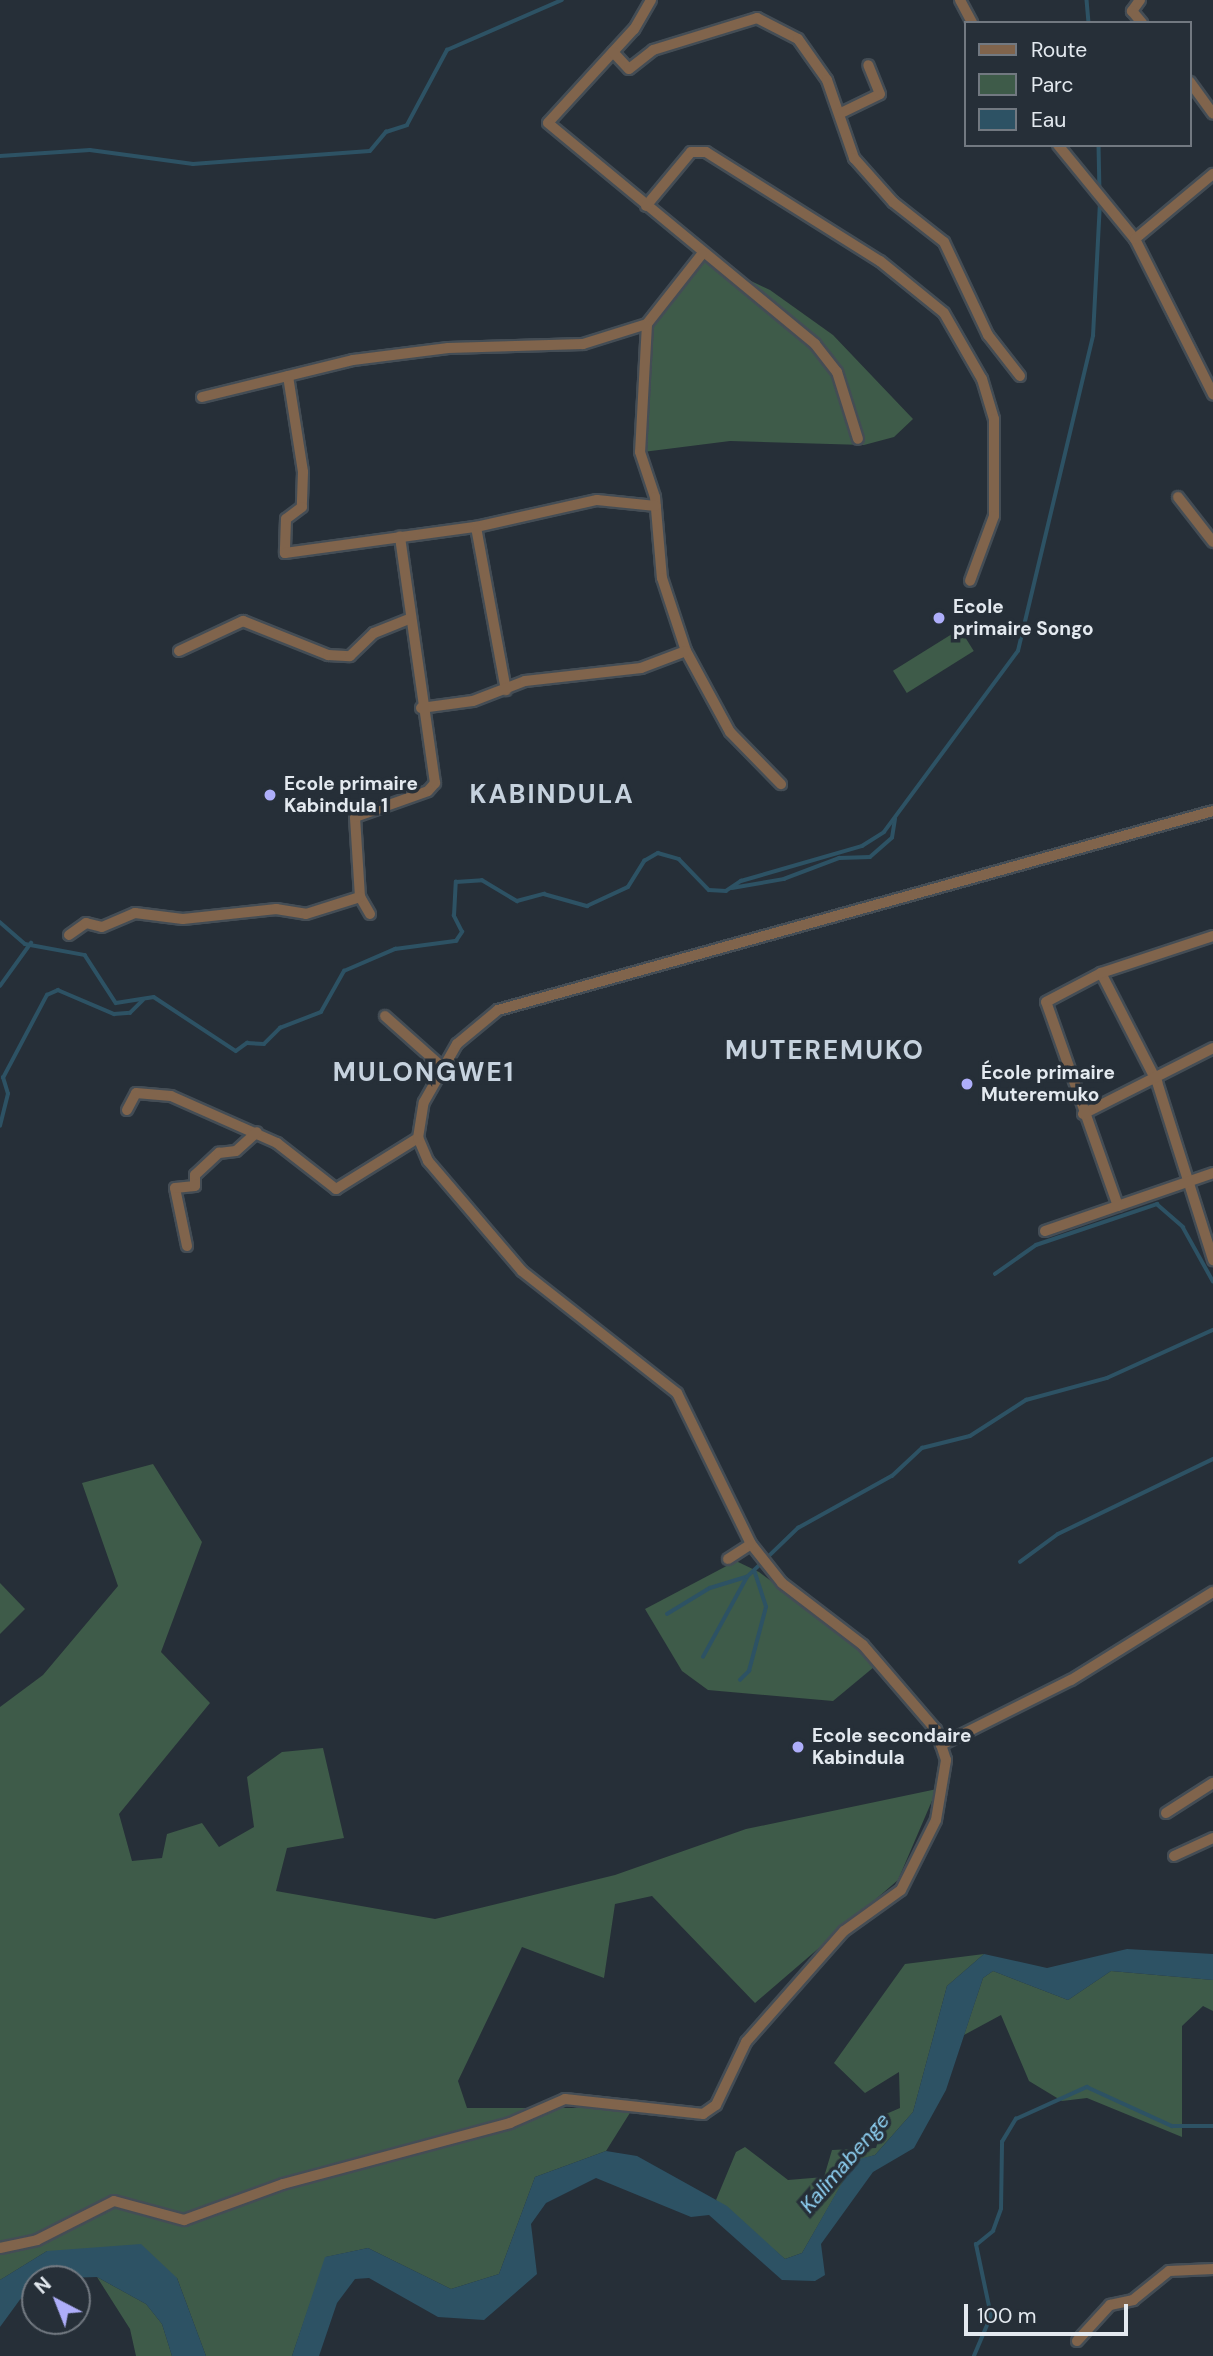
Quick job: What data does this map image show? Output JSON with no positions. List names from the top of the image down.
{
  "districts": ["KABINDULA", "MUTEREMUKO", "MULONGWE1"],
  "water": ["Kalimabenge"],
  "places": [
    "Ecole primaire Songo",
    "Ecole primaire Kabindula 1",
    "École primaire Muteremuko",
    "Ecole secondaire Kabindula"
  ],
  "legend": ["Route", "Parc", "Eau"],
  "scale_bar": "100 m",
  "north": "top left"
}
